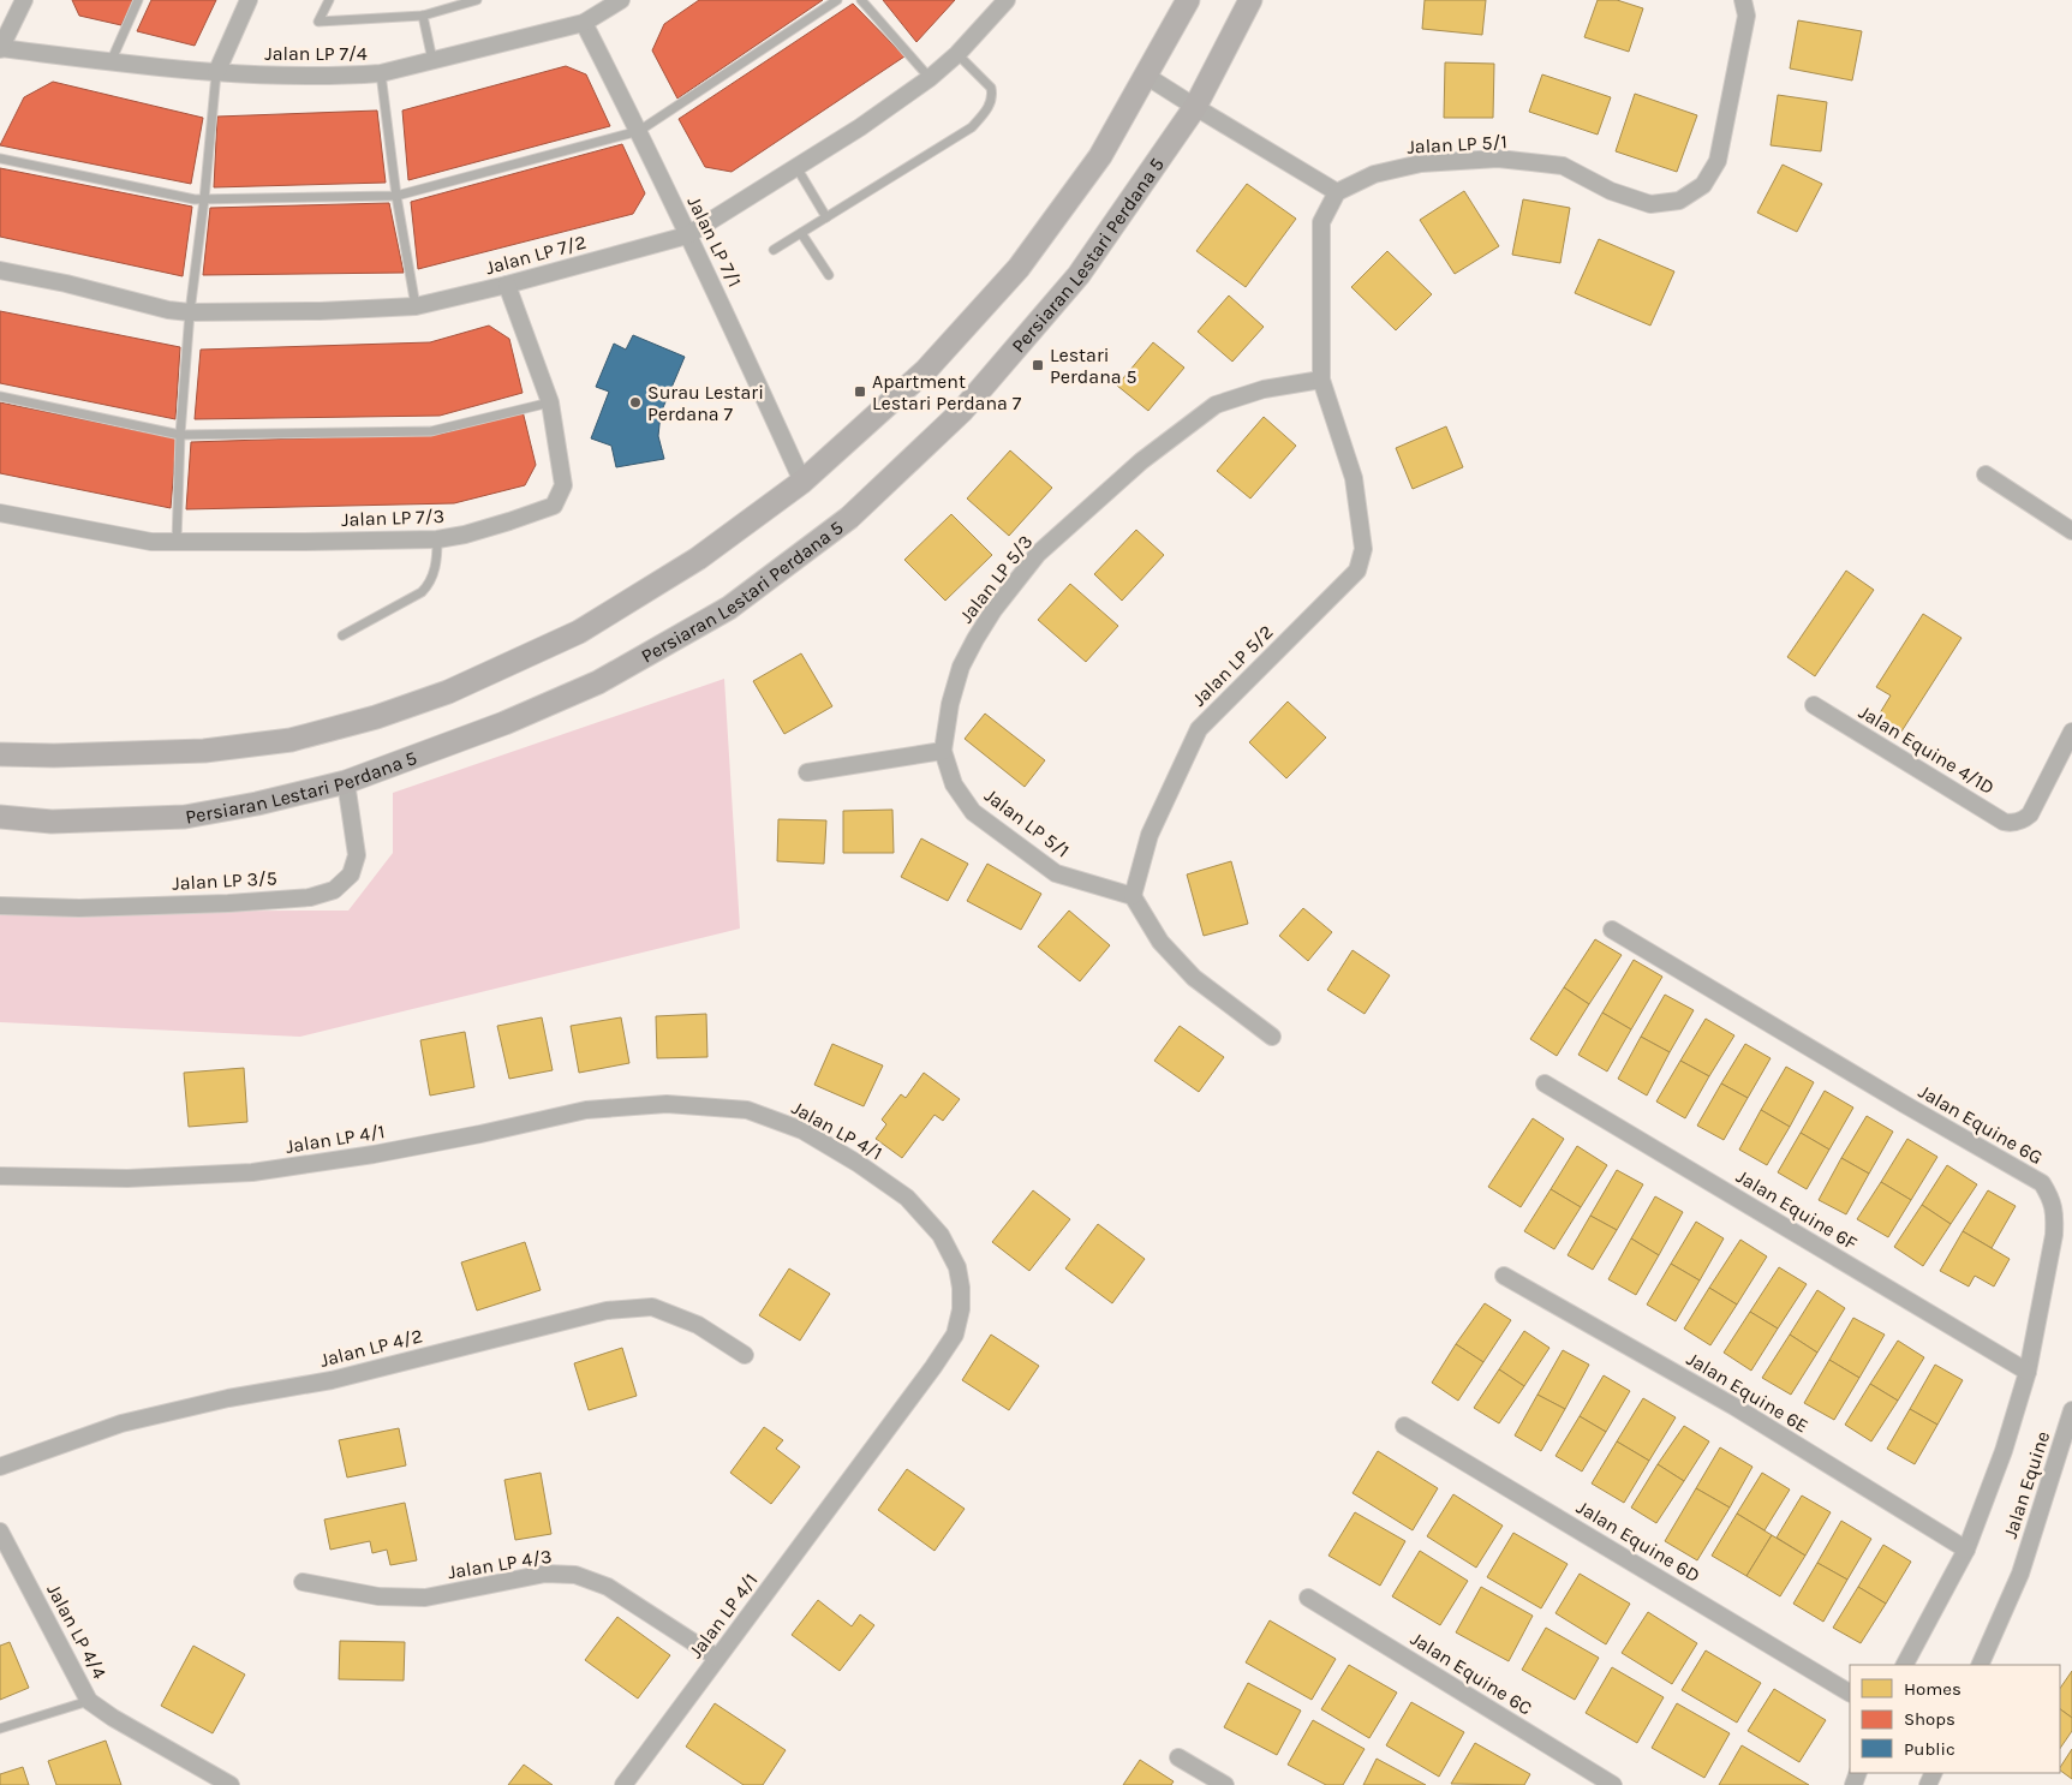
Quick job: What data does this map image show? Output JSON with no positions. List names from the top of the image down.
{
  "streets": {
    "main road": ["Persiaran Lestari Perdana 5"],
    "street": [
      "Jalan LP 7/4",
      "Jalan LP 5/1",
      "Jalan LP 7/1",
      "Jalan LP 7/2",
      "Jalan LP 7/3",
      "Jalan LP 5/3",
      "Jalan LP 5/2",
      "Jalan Equine 4/1D",
      "Jalan LP 3/5",
      "Jalan Equine 6G",
      "Jalan LP 4/1",
      "Jalan Equine 6F",
      "Jalan LP 4/2",
      "Jalan Equine 6E",
      "Jalan Equine",
      "Jalan Equine 6D",
      "Jalan LP 4/3",
      "Jalan LP 4/4",
      "Jalan Equine 6C"
    ]
  },
  "crossings": [
    ["Jalan LP 7/4", "Jalan LP 7/1"],
    ["Jalan LP 5/1", "Jalan LP 5/3"],
    ["Jalan LP 5/1", "Jalan LP 5/2"],
    ["Jalan LP 7/1", "Jalan LP 7/2"],
    ["Jalan LP 7/2", "Jalan LP 7/3"],
    ["Persiaran Lestari Perdana 5", "Jalan LP 3/5"],
    ["Jalan LP 5/3", "Jalan LP 5/2"],
    ["Jalan Equine 6G", "Jalan Equine 6F"],
    ["Jalan Equine 6G", "Jalan Equine 6E"],
    ["Jalan LP 4/1", "Jalan LP 4/3"]
  ],
  "places": {
    "transit": ["Lestari Perdana 5", "Apartment Lestari Perdana 7"],
    "other": ["Surau Lestari Perdana 7"]
  },
  "legend": ["Homes", "Shops", "Public"]
}
